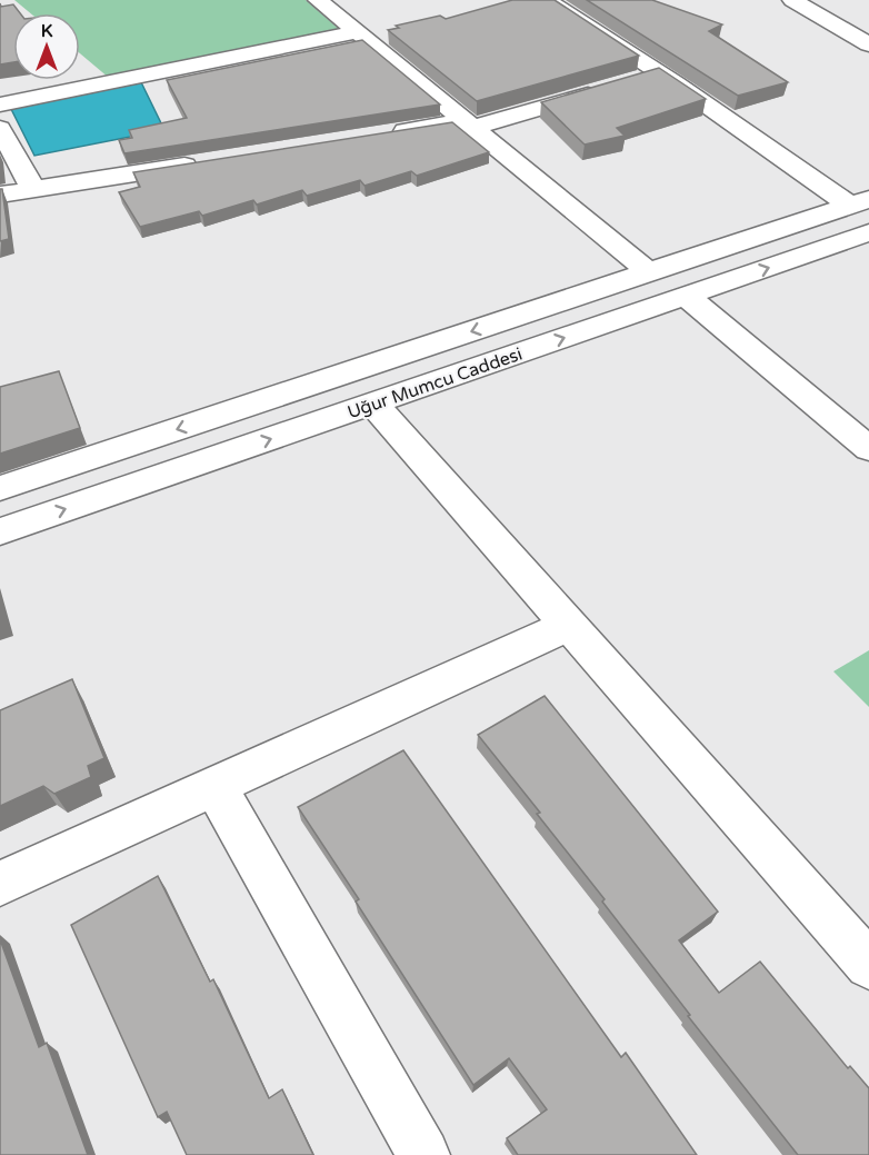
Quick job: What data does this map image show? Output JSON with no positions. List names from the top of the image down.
{
  "streets": {
    "street": ["Uğur Mumcu Caddesi"]
  },
  "north": "top"
}
